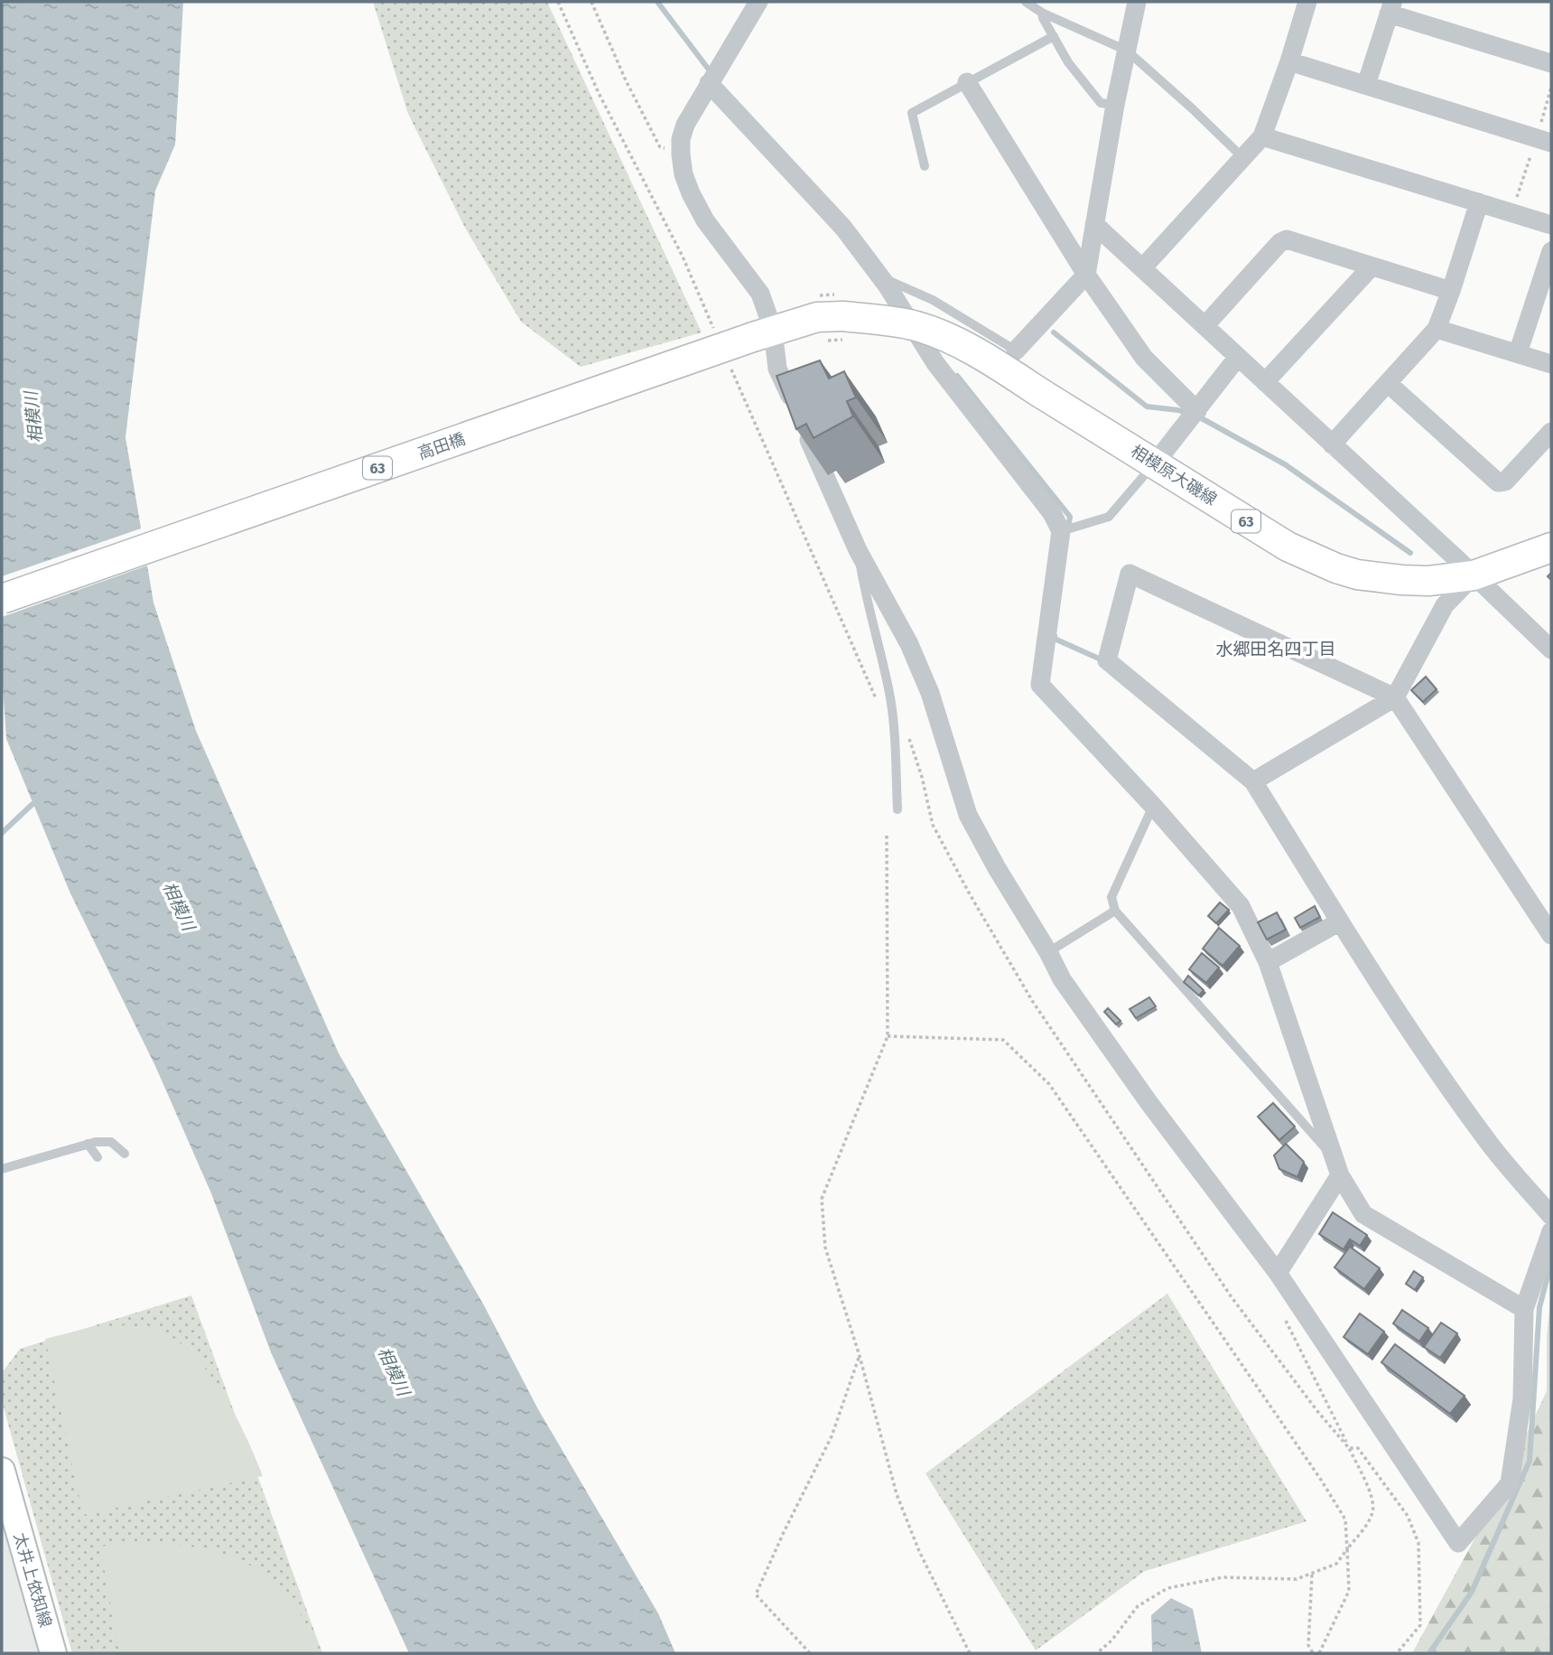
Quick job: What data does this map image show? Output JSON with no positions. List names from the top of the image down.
{
  "streets": {
    "main road": [
      "高田橋",
      "63",
      "相模原大磯線",
      "太井上依知線"
    ]
  },
  "crossings": [
    ["高田橋", "63"],
    ["63", "相模原大磯線"]
  ],
  "districts": ["水郷田名四丁目"],
  "water": ["相模川"]
}
